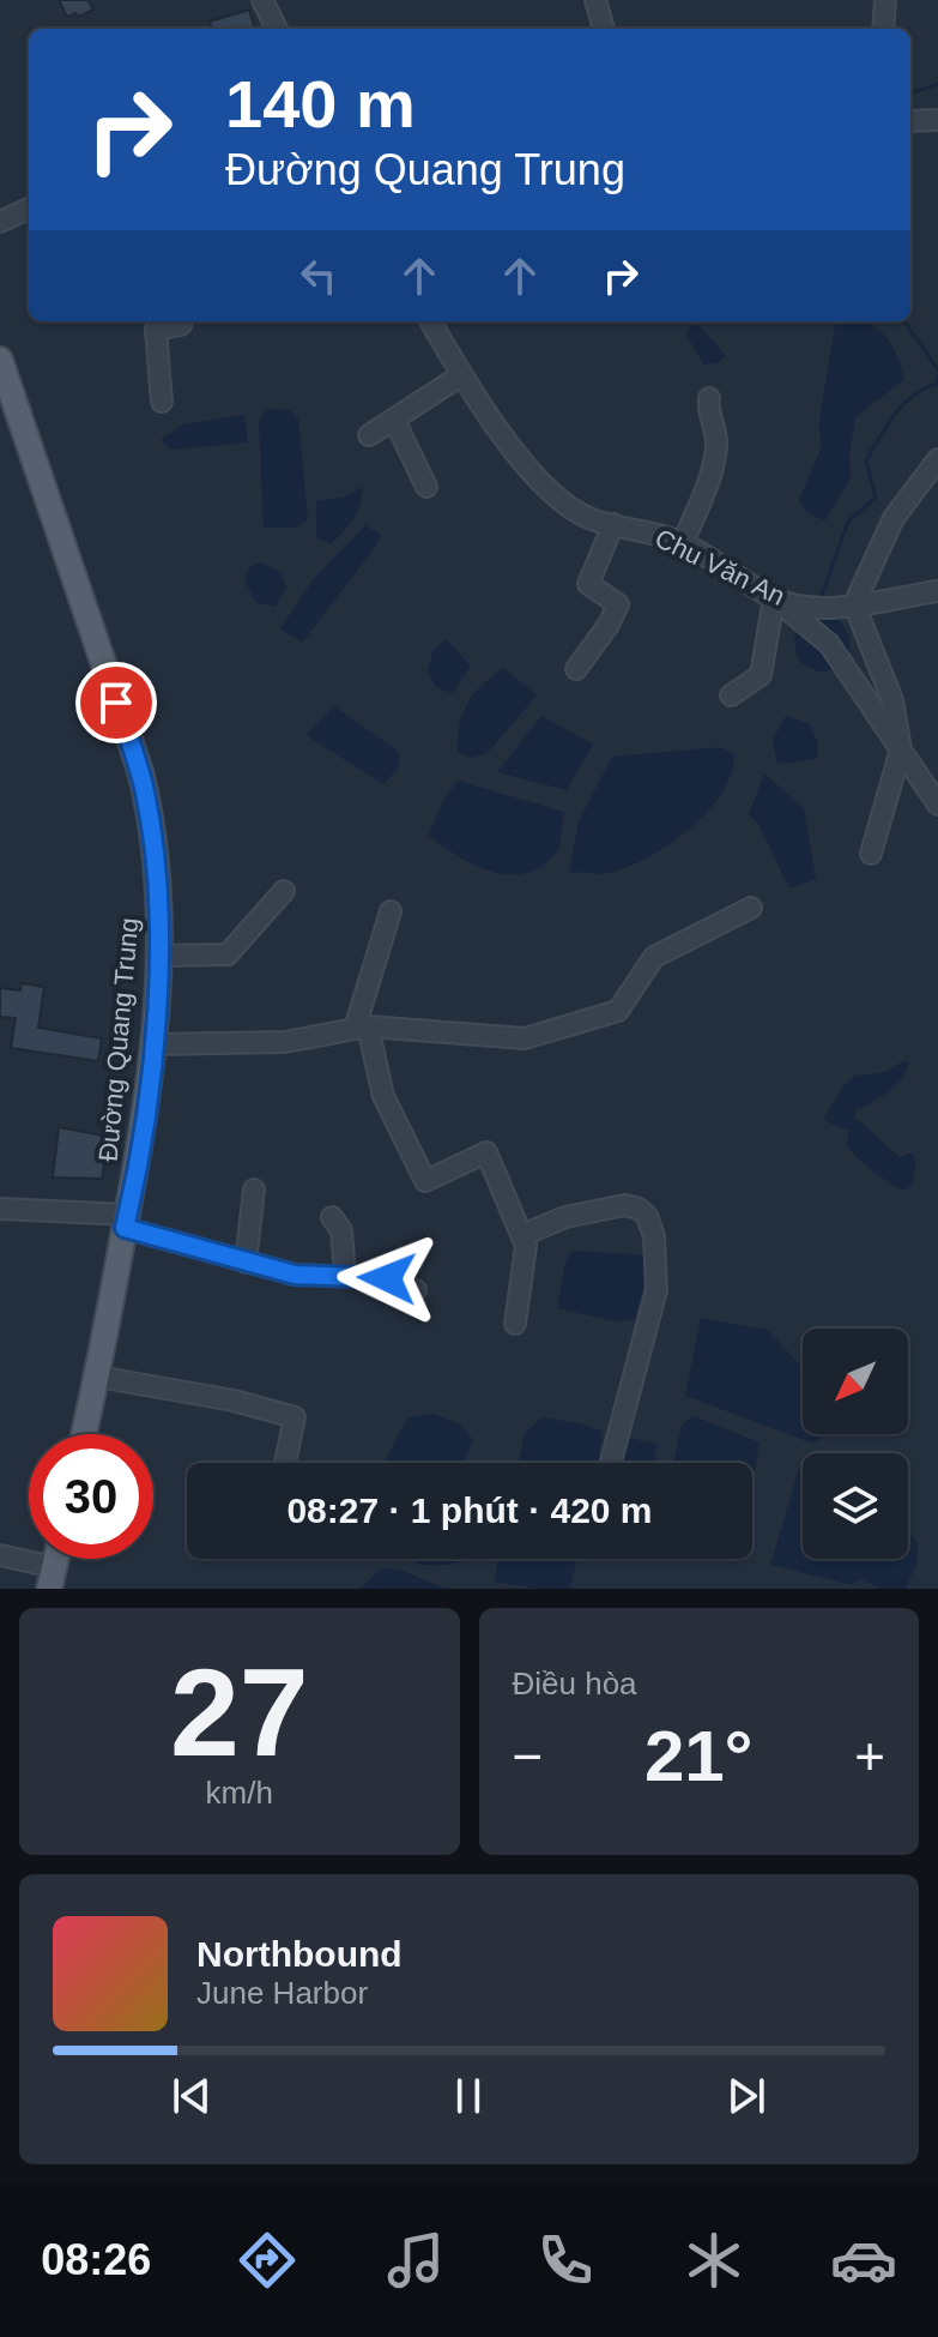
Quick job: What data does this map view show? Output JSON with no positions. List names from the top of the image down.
{
  "streets": {
    "main road": ["Đường Quang Trung"],
    "street": ["Chu Văn An"]
  },
  "north": "bottom left",
  "page": {
    "turn": ["140 m", "Đường Quang Trung"],
    "limit": "30",
    "trip": "08:27 · 1 phút · 420 m",
    "tile": [
      ["27", "km/h"],
      "Điều hòa"
    ],
    "heat": ["−", "21°", "+"],
    "song": ["Northbound", "June Harbor"],
    "tabs": "08:26"
  }
}
